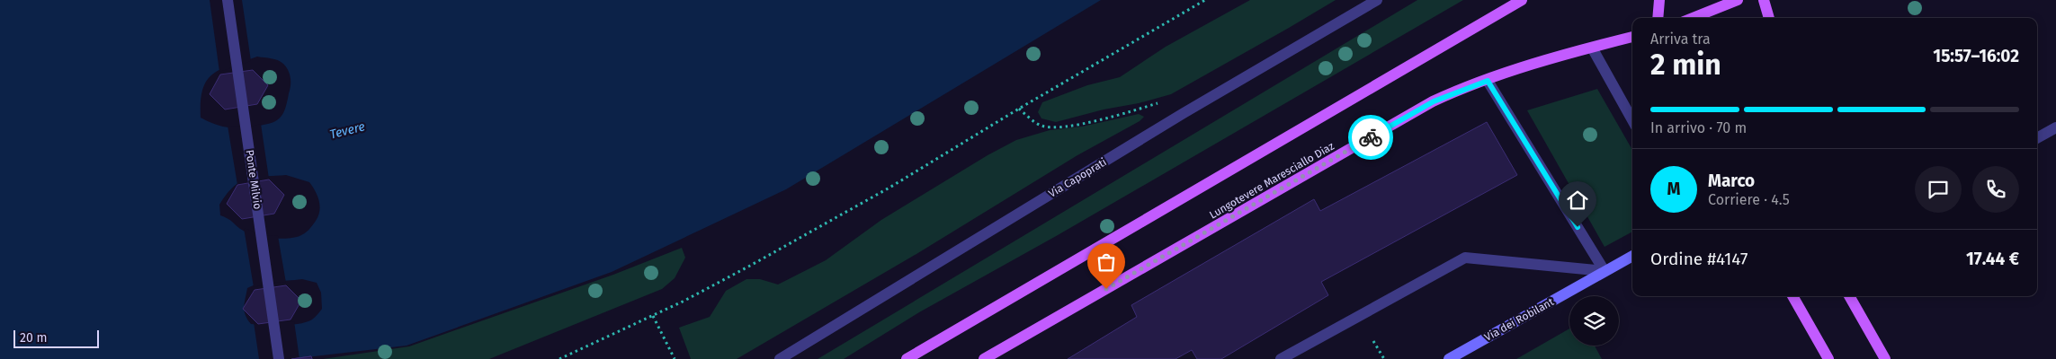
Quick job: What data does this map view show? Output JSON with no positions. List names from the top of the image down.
{
  "streets": {
    "main road": ["Lungotevere Maresciallo Diaz"],
    "street": ["Via Capoprati", "Ponte Milvio", "Via dei Robilant"]
  },
  "water": ["Tevere"],
  "scale_bar": "20 m",
  "page": {
    "heading": ["2 min", "Arriva tra", "15:57–16:02"],
    "panel": [
      "Marco",
      "Corriere · 4.5",
      "Ordine #4147",
      "17.44 €"
    ],
    "bar": "In arrivo · 70 m",
    "round": "M",
    "scale": "20 m"
  }
}
